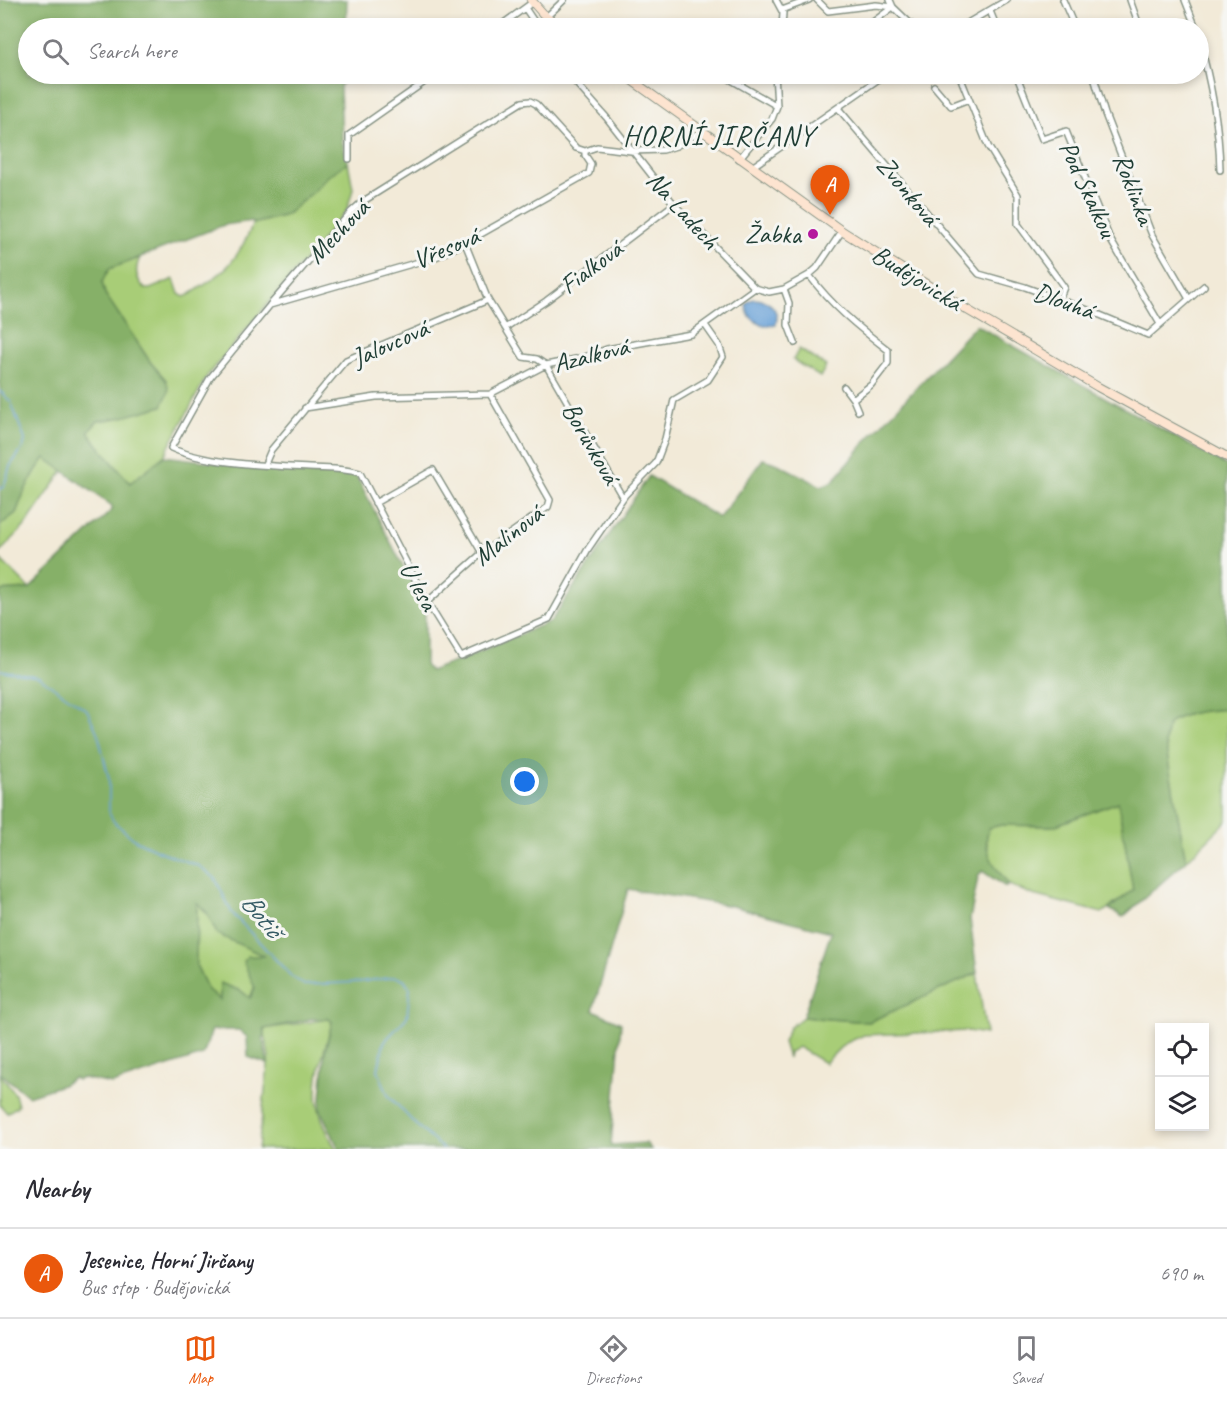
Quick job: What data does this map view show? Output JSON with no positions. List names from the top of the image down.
{
  "streets": {
    "main road": ["Budějovická"],
    "street": [
      "Pod Skalkou",
      "Roklinka",
      "Zvonková",
      "Na Ladech",
      "Mechová",
      "Vřesová",
      "Fialková",
      "Dlouhá",
      "Jalovcová",
      "Azalková",
      "Borůvková",
      "Malinová",
      "U lesa"
    ]
  },
  "crossings": [
    ["Pod Skalkou", "Dlouhá"],
    ["Zvonková", "Dlouhá"],
    ["Na Ladech", "Fialková"],
    ["Na Ladech", "Azalková"],
    ["Mechová", "Vřesová"],
    ["Mechová", "U lesa"],
    ["Jalovcová", "Azalková"],
    ["Jalovcová", "U lesa"],
    ["Azalková", "Borůvková"],
    ["Azalková", "Malinová"],
    ["Borůvková", "U lesa"],
    ["Malinová", "U lesa"]
  ],
  "districts": ["HORNÍ JIRČANY"],
  "water": ["Botič"],
  "places": ["Žabka"],
  "page": {
    "search": "Search here",
    "pins": "A",
    "heading": "Nearby",
    "list": [
      {
        "mark": "A",
        "name": "Jesenice, Horní Jirčany",
        "note": "Bus stop · Budějovická",
        "value": "690 m"
      }
    ],
    "nav": ["Map", "Directions", "Saved"]
  }
}
